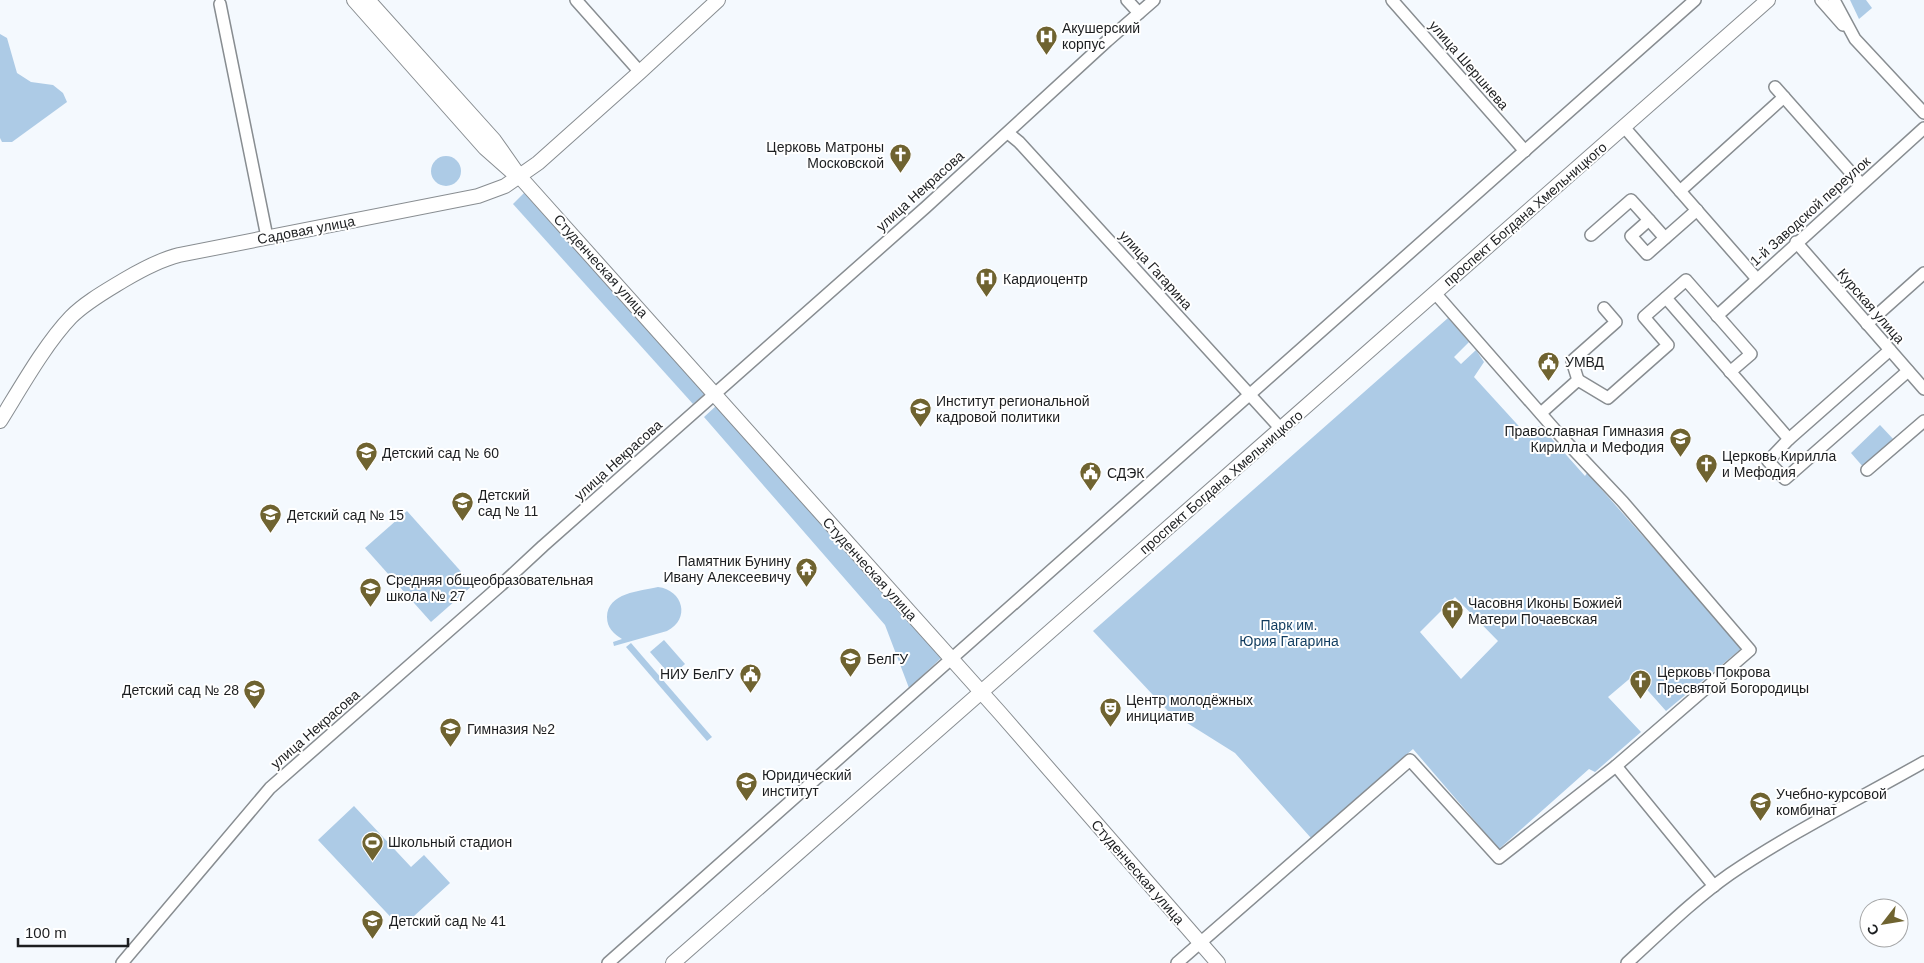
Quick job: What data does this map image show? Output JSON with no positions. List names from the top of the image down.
{
  "streets": {
    "main road": ["проспект Богдана Хмельницкого", "Садовая улица", "Студенческая улица"],
    "street": [
      "улица Шершнева",
      "улица Некрасова",
      "1-й Заводской переулок",
      "улица Гагарина",
      "Курская улица"
    ]
  },
  "crossings": [
    ["улица Некрасова", "Студенческая улица"],
    ["улица Некрасова", "улица Гагарина"],
    ["1-й Заводской переулок", "Курская улица"],
    ["проспект Богдана Хмельницкого", "Студенческая улица"],
    ["проспект Богдана Хмельницкого", "улица Гагарина"],
    ["Садовая улица", "Студенческая улица"]
  ],
  "parks": ["Парк им. Юрия Гагарина"],
  "places": {
    "hospital": ["Акушерский корпус", "Кардиоцентр"],
    "church": [
      "Церковь Матроны Московской",
      "Церковь Кирилла и Мефодия",
      "Часовня Иконы Божией Матери Почаевская",
      "Церковь Покрова Пресвятой Богородицы"
    ],
    "public building": ["УМВД", "СДЭК", "НИУ БелГУ"],
    "school or university": [
      "Институт региональной кадровой политики",
      "Православная Гимназия Кирилла и Мефодия",
      "Детский сад № 60",
      "Детский сад № 11",
      "Детский сад № 15",
      "Средняя общеобразовательная школа № 27",
      "БелГУ",
      "Детский сад № 28",
      "Гимназия №2",
      "Юридический институт",
      "Учебно-курсовой комбинат",
      "Детский сад № 41"
    ],
    "temple": ["Памятник Бунину Ивану Алексеевичу"],
    "theatre": ["Центр молодёжных инициатив"],
    "sports": ["Школьный стадион"]
  },
  "scale_bar": "100 m",
  "north": "bottom left"
}
